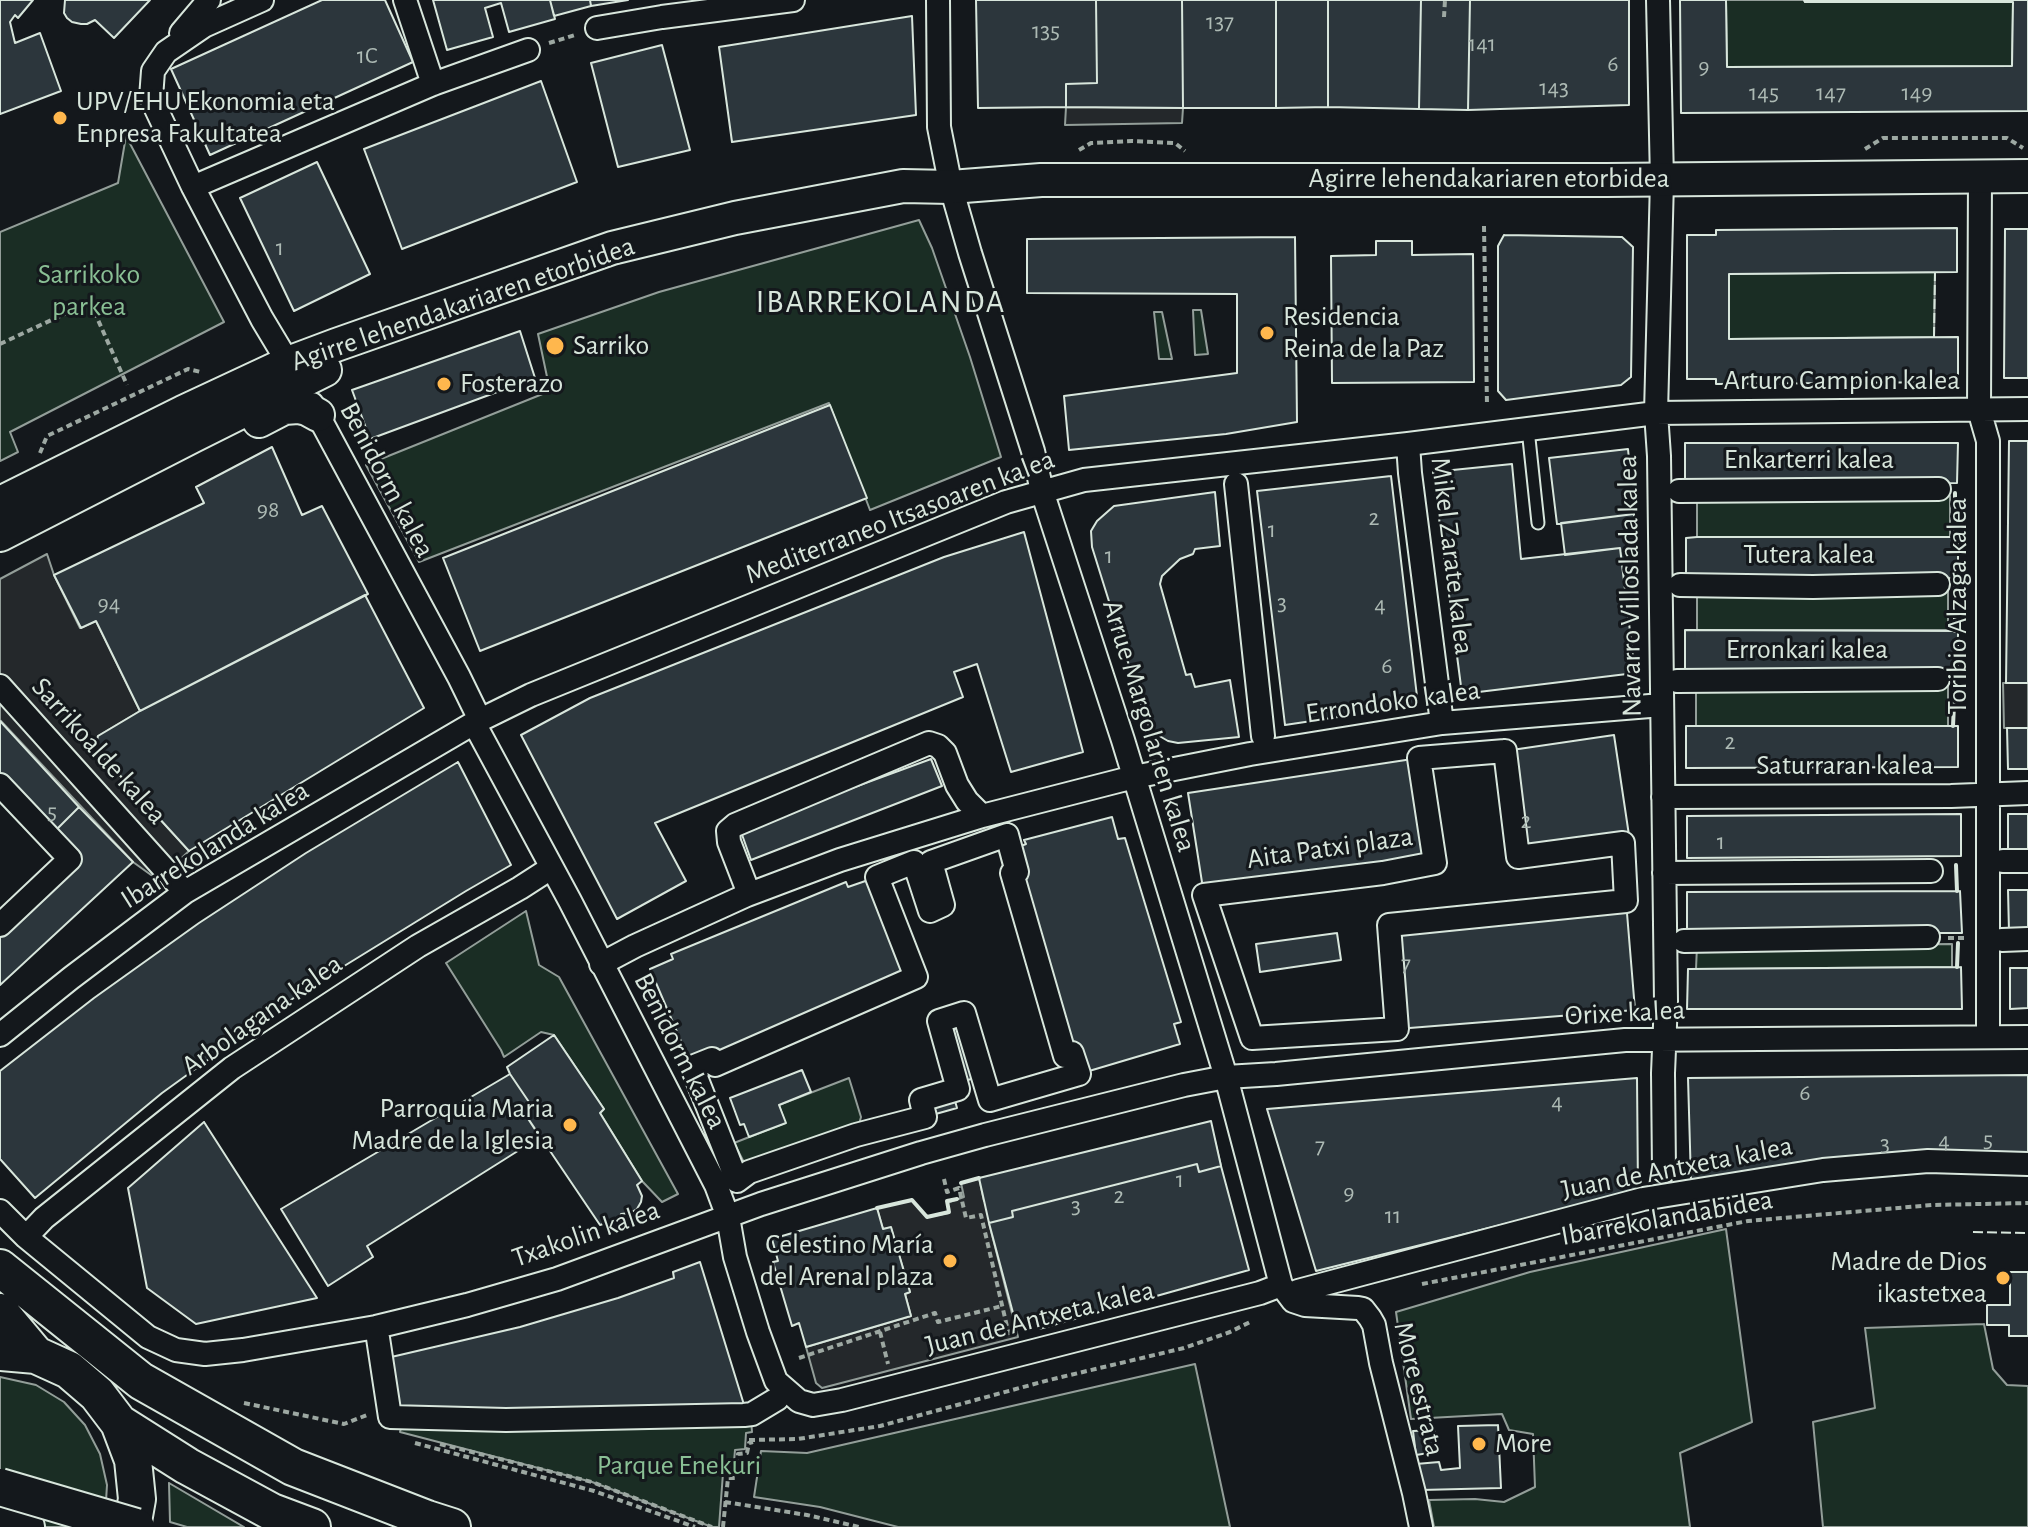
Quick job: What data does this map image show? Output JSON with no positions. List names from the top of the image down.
{
  "streets": {
    "main road": ["Agirre lehendakariaren etorbidea"],
    "street": [
      "Arturo Campion kalea",
      "Enkarterri kalea",
      "Benidorm kalea",
      "Mediterraneo Itsasoaren kalea",
      "Tutera kalea",
      "Mikel Zarate kalea",
      "Navarro Villoslada kalea",
      "Toribio Alzaga kalea",
      "Erronkari kalea",
      "Errondoko kalea",
      "Arrue Margolarien kalea",
      "Sarrikoalde kalea",
      "Saturraran kalea",
      "Ibarrekolanda kalea",
      "Aita Patxi plaza",
      "Orixe kalea",
      "Arbolagana kalea",
      "Juan de Antxeta kalea",
      "Txakolin kalea",
      "More estrata"
    ],
    "path": ["Ibarrekolandabidea"]
  },
  "crossings": [
    ["Agirre lehendakariaren etorbidea", "Benidorm kalea"],
    ["Agirre lehendakariaren etorbidea", "Navarro Villoslada kalea"],
    ["Agirre lehendakariaren etorbidea", "Toribio Alzaga kalea"],
    ["Agirre lehendakariaren etorbidea", "Arrue Margolarien kalea"],
    ["Arturo Campion kalea", "Mediterraneo Itsasoaren kalea"],
    ["Arturo Campion kalea", "Navarro Villoslada kalea"],
    ["Arturo Campion kalea", "Toribio Alzaga kalea"],
    ["Benidorm kalea", "Mediterraneo Itsasoaren kalea"],
    ["Benidorm kalea", "Errondoko kalea"],
    ["Benidorm kalea", "Ibarrekolanda kalea"],
    ["Benidorm kalea", "Arbolagana kalea"],
    ["Benidorm kalea", "Juan de Antxeta kalea"],
    ["Benidorm kalea", "Txakolin kalea"],
    ["Mediterraneo Itsasoaren kalea", "Mikel Zarate kalea"],
    ["Mediterraneo Itsasoaren kalea", "Navarro Villoslada kalea"],
    ["Mediterraneo Itsasoaren kalea", "Arrue Margolarien kalea"],
    ["Mediterraneo Itsasoaren kalea", "Ibarrekolanda kalea"],
    ["Mikel Zarate kalea", "Errondoko kalea"],
    ["Navarro Villoslada kalea", "Errondoko kalea"],
    ["Navarro Villoslada kalea", "Saturraran kalea"],
    ["Navarro Villoslada kalea", "Orixe kalea"],
    ["Toribio Alzaga kalea", "Saturraran kalea"],
    ["Toribio Alzaga kalea", "Orixe kalea"],
    ["Errondoko kalea", "Arrue Margolarien kalea"],
    ["Arrue Margolarien kalea", "Orixe kalea"],
    ["Arrue Margolarien kalea", "Juan de Antxeta kalea"],
    ["Arrue Margolarien kalea", "Txakolin kalea"],
    ["Arrue Margolarien kalea", "More estrata"],
    ["Sarrikoalde kalea", "Ibarrekolanda kalea"],
    ["Orixe kalea", "Txakolin kalea"],
    ["Arbolagana kalea", "Txakolin kalea"],
    ["Juan de Antxeta kalea", "More estrata"]
  ],
  "districts": ["IBARREKOLANDA"],
  "parks": ["Sarrikoko parkea", "Parque Enekuri"],
  "places": [
    "UPV/EHU Ekonomia eta Enpresa Fakultatea",
    "Residencia Reina de la Paz",
    "Sarriko",
    "Fosterazo",
    "Parroquia Maria Madre de la Iglesia",
    "Celestino María del Arenal plaza",
    "Madre de Dios ikastetxea",
    "More"
  ],
  "house_numbers": [
    "137",
    "135",
    "141",
    "1C",
    "6",
    "9",
    "143",
    "145",
    "147",
    "149",
    "1",
    "98",
    "2",
    "1",
    "1",
    "3",
    "94",
    "4",
    "6",
    "2",
    "5",
    "2",
    "1",
    "7",
    "6",
    "4",
    "5",
    "4",
    "3",
    "7",
    "1",
    "9",
    "2",
    "3",
    "11"
  ]
}
